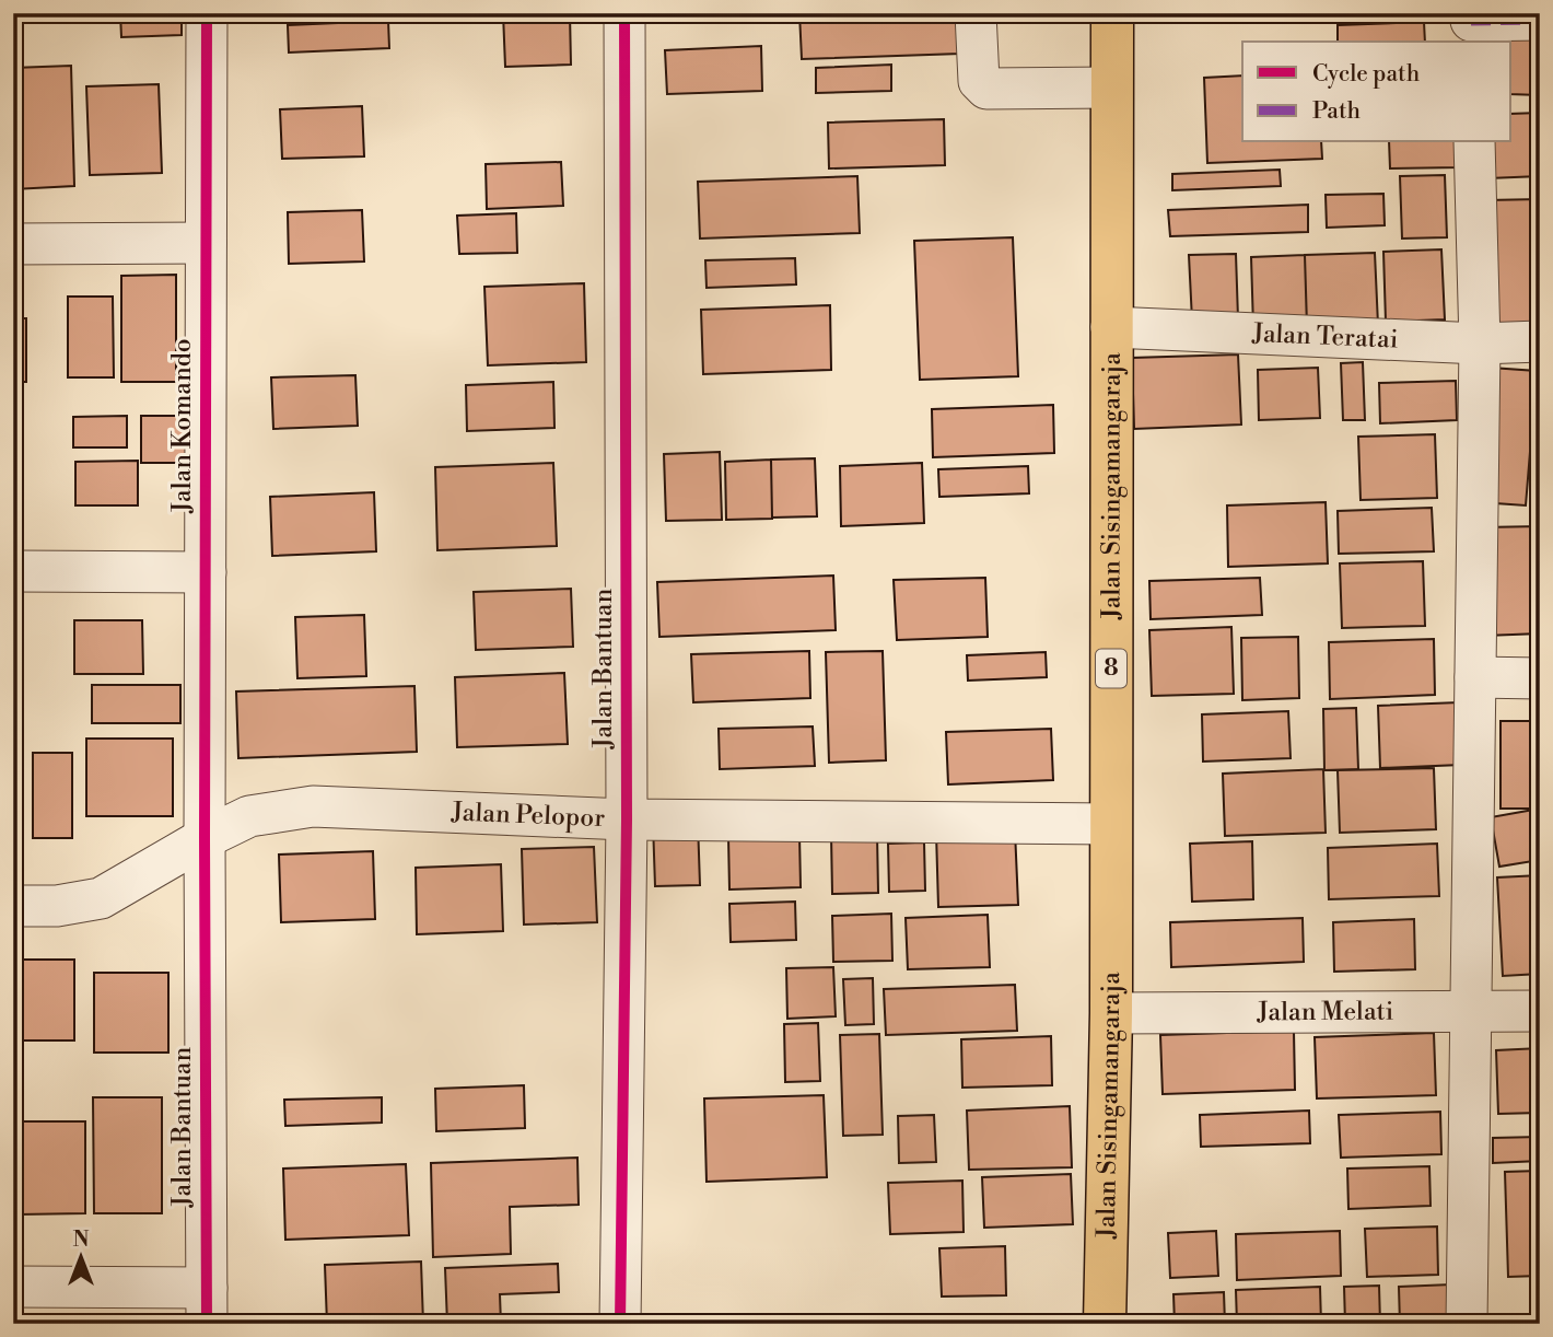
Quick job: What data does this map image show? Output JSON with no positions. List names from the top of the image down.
{
  "streets": {
    "highway": ["Jalan Sisingamangaraja", "8"],
    "street": [
      "Jalan Teratai",
      "Jalan Komando",
      "Jalan Bantuan",
      "Jalan Pelopor",
      "Jalan Melati"
    ]
  },
  "crossings": [
    ["Jalan Teratai", "Jalan Sisingamangaraja"],
    ["Jalan Komando", "Jalan Bantuan"],
    ["Jalan Komando", "Jalan Pelopor"],
    ["Jalan Sisingamangaraja", "Jalan Pelopor"],
    ["Jalan Sisingamangaraja", "Jalan Melati"],
    ["Jalan Bantuan", "Jalan Pelopor"]
  ],
  "legend": ["Cycle path", "Path"],
  "north": "top"
}
